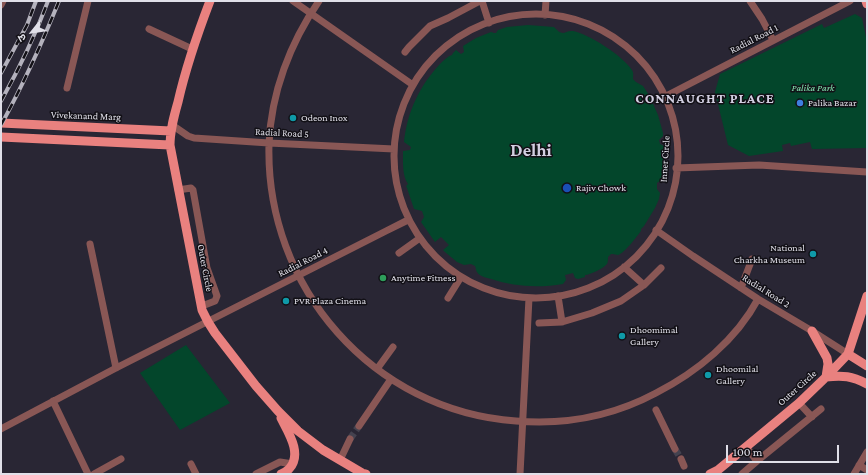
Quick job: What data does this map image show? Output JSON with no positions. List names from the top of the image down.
{
  "streets": {
    "main road": ["Vivekanand Marg", "Outer Circle"],
    "street": [
      "Radial Road 1",
      "Radial Road 5",
      "Inner Circle",
      "Radial Road 4",
      "Radial Road 2"
    ]
  },
  "crossings": [
    ["Radial Road 1", "Inner Circle"],
    ["Vivekanand Marg", "Radial Road 5"],
    ["Vivekanand Marg", "Outer Circle"],
    ["Radial Road 5", "Inner Circle"],
    ["Radial Road 5", "Outer Circle"],
    ["Inner Circle", "Radial Road 4"],
    ["Inner Circle", "Radial Road 2"],
    ["Radial Road 4", "Outer Circle"],
    ["Outer Circle", "Radial Road 2"]
  ],
  "districts": ["CONNAUGHT PLACE", "Delhi"],
  "parks": ["Palika Park"],
  "places": [
    "Palika Bazar",
    "Odeon Inox",
    "Rajiv Chowk",
    "National Charkha Museum",
    "Anytime Fitness",
    "PVR Plaza Cinema",
    "Dhoomimal Gallery",
    "Dhoomilal Gallery"
  ],
  "scale_bar": "100 m",
  "north": "bottom left"
}
